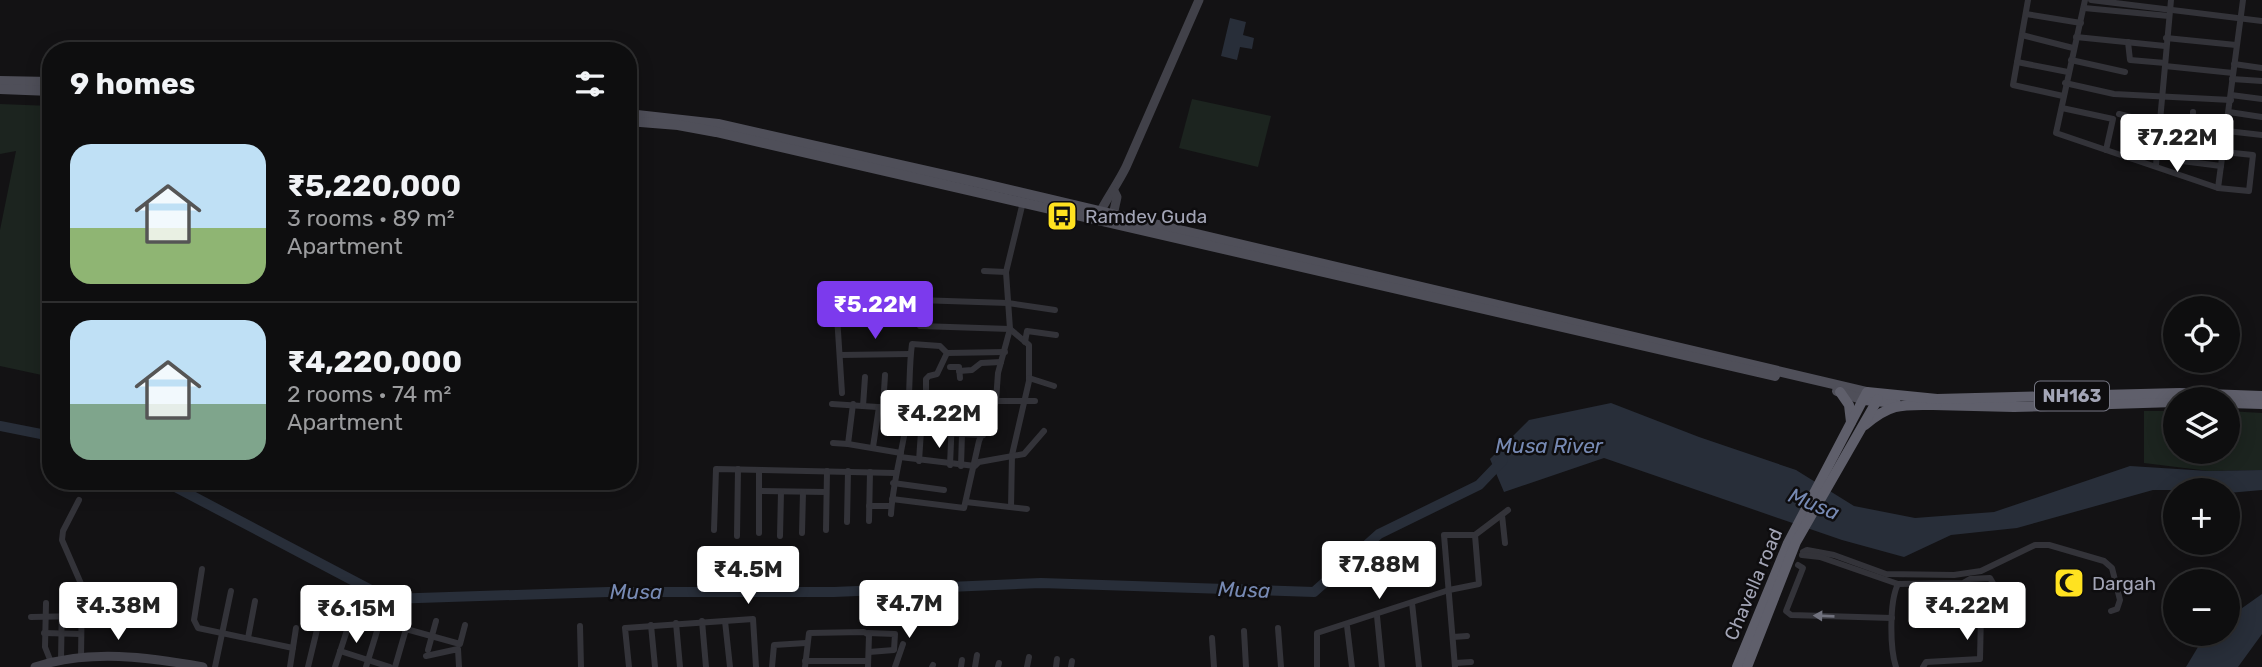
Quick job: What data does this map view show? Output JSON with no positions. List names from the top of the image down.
{
  "streets": {
    "highway": ["NH163", "Chavella road"]
  },
  "crossings": [
    ["NH163", "Chavella road"]
  ],
  "water": ["Musa River", "Musa"],
  "places": {
    "bus stop": ["Ramdev Guda"],
    "mosque": ["Dargah"]
  },
  "page": {
    "heading": "9 homes",
    "price": [
      "₹7.22M",
      "₹5.22M",
      "₹4.22M",
      "₹7.88M",
      "₹4.5M",
      "₹4.7M",
      "₹4.38M",
      "₹4.22M",
      "₹6.15M"
    ],
    "list": [
      {
        "name": "₹5,220,000",
        "note": "3 rooms · 89 m² · Apartment"
      },
      {
        "name": "₹4,220,000",
        "note": "2 rooms · 74 m² · Apartment"
      }
    ],
    "map_buttons": ["+", "−"]
  }
}
